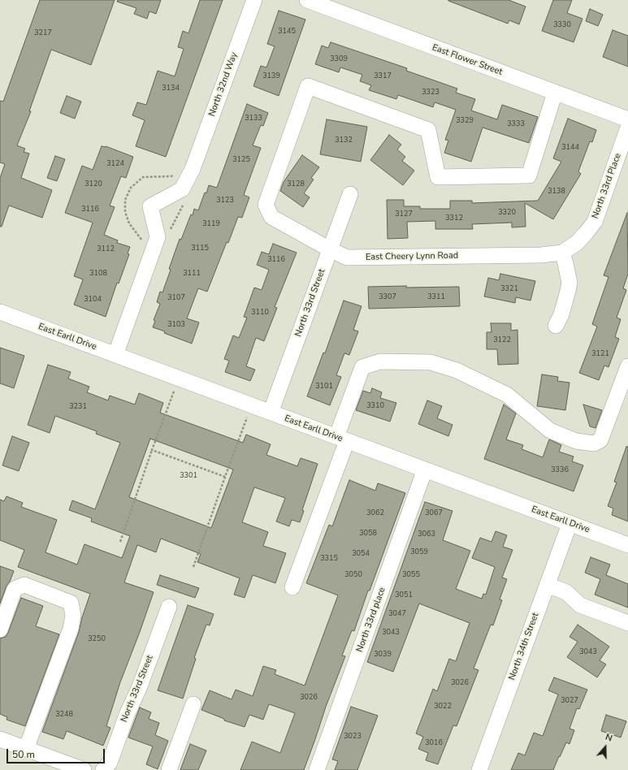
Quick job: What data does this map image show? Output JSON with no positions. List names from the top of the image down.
{
  "streets": {
    "street": [
      "East Flower Street",
      "North 32nd Way",
      "North 33rd Place",
      "East Cheery Lynn Road",
      "North 33rd Street",
      "East Earll Drive",
      "North 33rd place",
      "North 34th Street"
    ]
  },
  "crossings": [
    ["East Flower Street", "East Cheery Lynn Road"],
    ["North 32nd Way", "East Earll Drive"],
    ["North 33rd Place", "East Cheery Lynn Road"],
    ["East Cheery Lynn Road", "North 33rd Street"],
    ["North 33rd Street", "East Earll Drive"],
    ["East Earll Drive", "North 33rd place"],
    ["East Earll Drive", "North 34th Street"]
  ],
  "house_numbers": [
    "3330",
    "3145",
    "3217",
    "3309",
    "3139",
    "3317",
    "3134",
    "3323",
    "3133",
    "3329",
    "3333",
    "3132",
    "3144",
    "3125",
    "3124",
    "3120",
    "3128",
    "3138",
    "3123",
    "3116",
    "3320",
    "3127",
    "3312",
    "3119",
    "3115",
    "3112",
    "3116",
    "3108",
    "3111",
    "3321",
    "3307",
    "3311",
    "3107",
    "3104",
    "3110",
    "3103",
    "3122",
    "3121",
    "3101",
    "3310",
    "3231",
    "3336",
    "3301",
    "3062",
    "3067",
    "3058",
    "3063",
    "3059",
    "3054",
    "3315",
    "3050",
    "3055",
    "3051",
    "3047",
    "3043",
    "3250",
    "3043",
    "3039",
    "3026",
    "3026",
    "3027",
    "3022",
    "3248",
    "3023",
    "3016"
  ],
  "scale_bar": "50 m",
  "north": "top"
}
